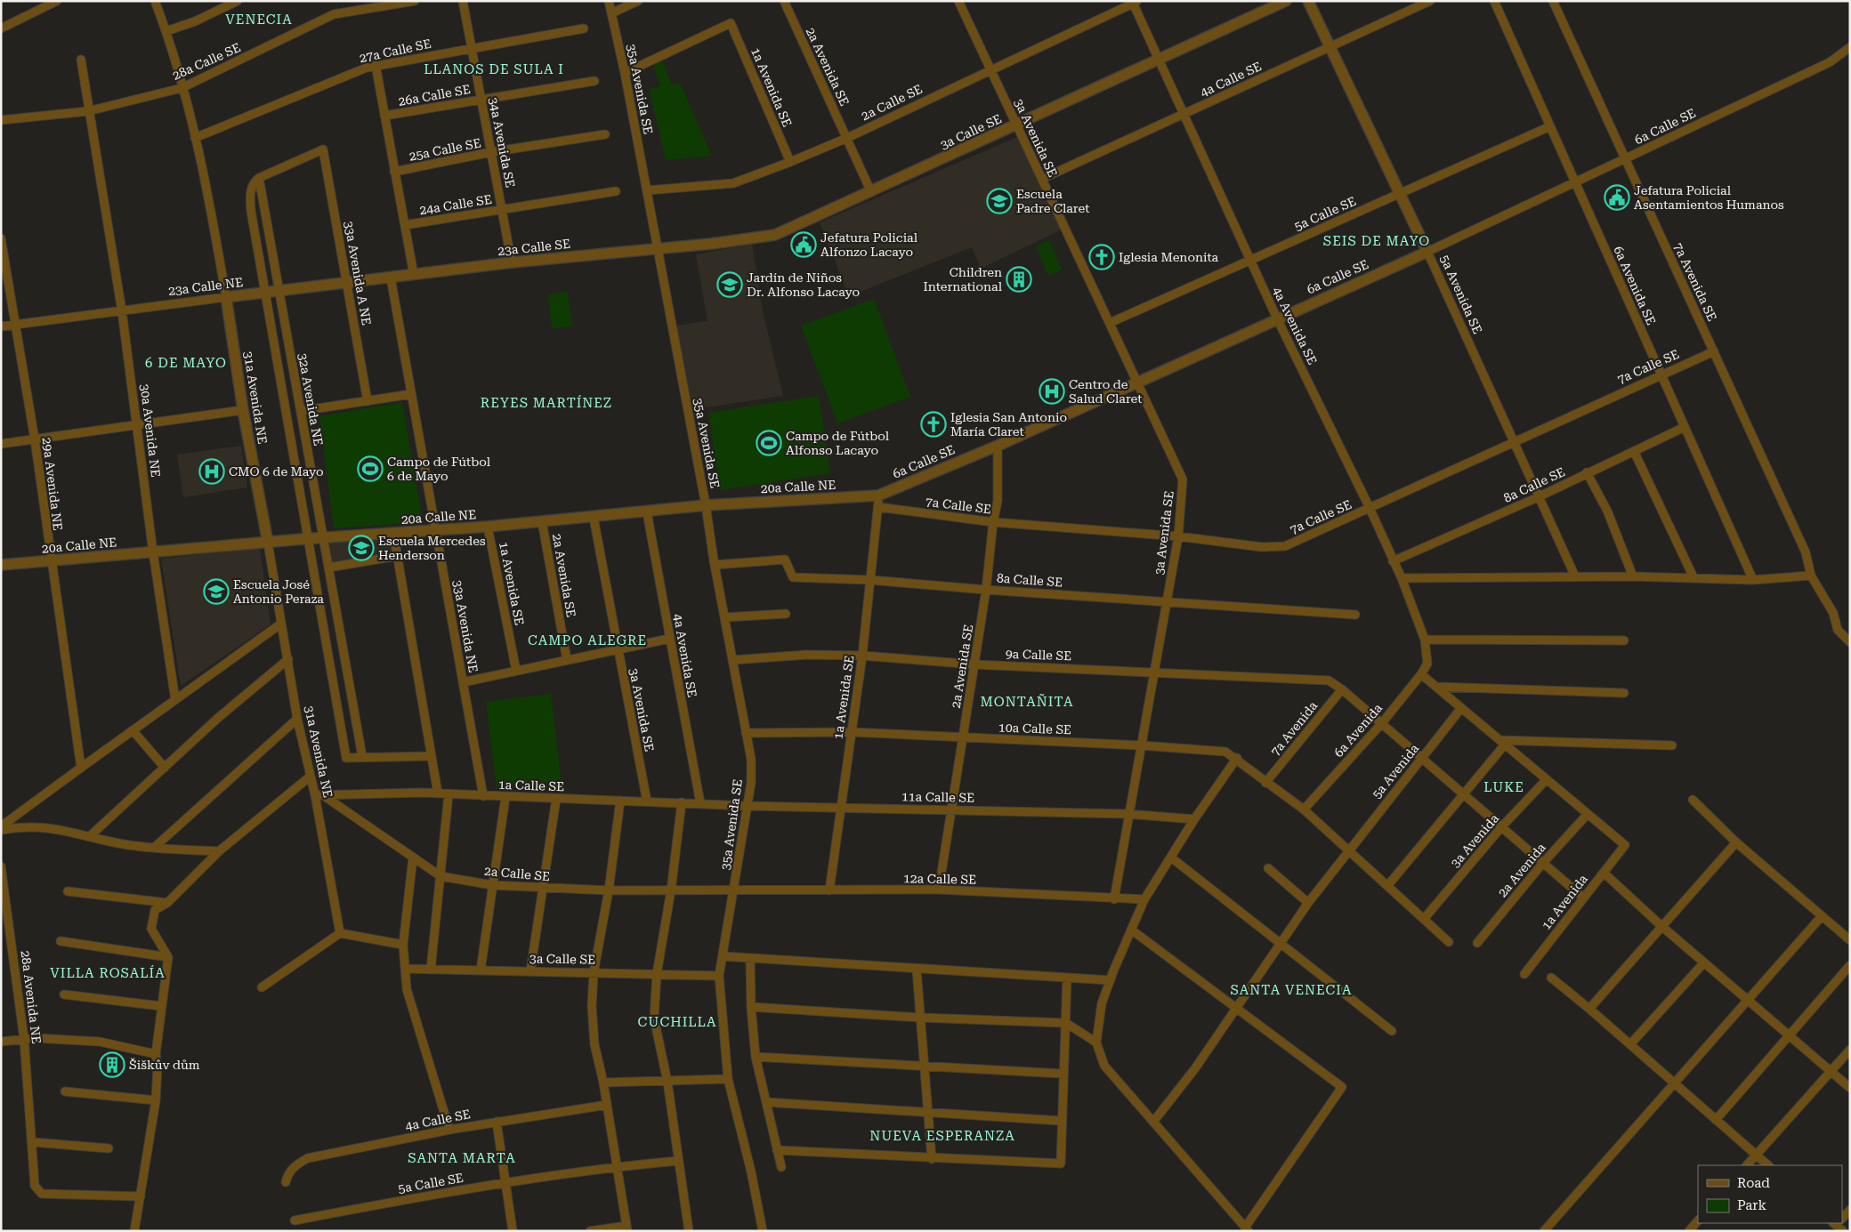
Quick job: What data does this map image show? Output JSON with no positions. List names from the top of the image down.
{
  "streets": {
    "street": [
      "27a Calle SE",
      "28a Calle SE",
      "2a Avenida SE",
      "4a Calle SE",
      "1a Avenida SE",
      "35a Avenida SE",
      "26a Calle SE",
      "2a Calle SE",
      "6a Calle SE",
      "3a Calle SE",
      "3a Avenida SE",
      "34a Avenida SE",
      "25a Calle SE",
      "24a Calle SE",
      "5a Calle SE",
      "23a Calle SE",
      "33a Avenida A NE",
      "7a Avenida SE",
      "6a Avenida SE",
      "23a Calle NE",
      "5a Avenida SE",
      "4a Avenida SE",
      "7a Calle SE",
      "31a Avenida NE",
      "32a Avenida NE",
      "30a Avenida NE",
      "29a Avenida NE",
      "8a Calle SE",
      "20a Calle NE",
      "33a Avenida NE",
      "9a Calle SE",
      "10a Calle SE",
      "7a Avenida",
      "6a Avenida",
      "5a Avenida",
      "1a Calle SE",
      "11a Calle SE",
      "3a Avenida",
      "2a Avenida",
      "12a Calle SE",
      "1a Avenida",
      "28a Avenida NE"
    ]
  },
  "crossings": [
    ["27a Calle SE", "34a Avenida SE"],
    ["27a Calle SE", "31a Avenida NE"],
    ["28a Calle SE", "31a Avenida NE"],
    ["28a Calle SE", "30a Avenida NE"],
    ["2a Avenida SE", "2a Calle SE"],
    ["2a Avenida SE", "6a Calle SE"],
    ["2a Avenida SE", "3a Calle SE"],
    ["2a Avenida SE", "7a Calle SE"],
    ["2a Avenida SE", "8a Calle SE"],
    ["2a Avenida SE", "20a Calle NE"],
    ["2a Avenida SE", "9a Calle SE"],
    ["2a Avenida SE", "10a Calle SE"],
    ["2a Avenida SE", "11a Calle SE"],
    ["2a Avenida SE", "12a Calle SE"],
    ["4a Calle SE", "3a Avenida SE"],
    ["4a Calle SE", "5a Avenida SE"],
    ["4a Calle SE", "4a Avenida SE"],
    ["1a Avenida SE", "35a Avenida SE"],
    ["1a Avenida SE", "2a Calle SE"],
    ["1a Avenida SE", "6a Calle SE"],
    ["1a Avenida SE", "7a Calle SE"],
    ["1a Avenida SE", "8a Calle SE"],
    ["1a Avenida SE", "20a Calle NE"],
    ["1a Avenida SE", "9a Calle SE"],
    ["1a Avenida SE", "10a Calle SE"],
    ["1a Avenida SE", "11a Calle SE"],
    ["1a Avenida SE", "12a Calle SE"],
    ["35a Avenida SE", "2a Calle SE"],
    ["35a Avenida SE", "3a Calle SE"],
    ["35a Avenida SE", "23a Calle SE"],
    ["35a Avenida SE", "8a Calle SE"],
    ["35a Avenida SE", "20a Calle NE"],
    ["35a Avenida SE", "9a Calle SE"],
    ["35a Avenida SE", "10a Calle SE"],
    ["35a Avenida SE", "1a Calle SE"],
    ["35a Avenida SE", "11a Calle SE"],
    ["35a Avenida SE", "12a Calle SE"],
    ["26a Calle SE", "34a Avenida SE"],
    ["2a Calle SE", "3a Avenida SE"],
    ["2a Calle SE", "4a Avenida SE"],
    ["2a Calle SE", "31a Avenida NE"],
    ["2a Calle SE", "1a Calle SE"],
    ["2a Calle SE", "12a Calle SE"],
    ["6a Calle SE", "3a Avenida SE"],
    ["6a Calle SE", "7a Avenida SE"],
    ["6a Calle SE", "6a Avenida SE"],
    ["6a Calle SE", "5a Avenida SE"],
    ["6a Calle SE", "4a Avenida SE"],
    ["6a Calle SE", "20a Calle NE"],
    ["3a Calle SE", "3a Avenida SE"],
    ["3a Calle SE", "23a Calle SE"],
    ["3a Calle SE", "4a Avenida SE"],
    ["3a Avenida SE", "5a Calle SE"],
    ["3a Avenida SE", "7a Calle SE"],
    ["3a Avenida SE", "8a Calle SE"],
    ["3a Avenida SE", "20a Calle NE"],
    ["3a Avenida SE", "9a Calle SE"],
    ["3a Avenida SE", "10a Calle SE"],
    ["3a Avenida SE", "1a Calle SE"],
    ["3a Avenida SE", "11a Calle SE"],
    ["3a Avenida SE", "12a Calle SE"],
    ["34a Avenida SE", "25a Calle SE"],
    ["34a Avenida SE", "24a Calle SE"],
    ["34a Avenida SE", "23a Calle SE"],
    ["5a Calle SE", "6a Avenida SE"],
    ["5a Calle SE", "5a Avenida SE"],
    ["5a Calle SE", "4a Avenida SE"],
    ["23a Calle SE", "23a Calle NE"],
    ["33a Avenida A NE", "23a Calle NE"],
    ["33a Avenida A NE", "32a Avenida NE"],
    ["7a Avenida SE", "7a Calle SE"],
    ["6a Avenida SE", "7a Calle SE"],
    ["6a Avenida SE", "8a Calle SE"],
    ["23a Calle NE", "31a Avenida NE"],
    ["23a Calle NE", "32a Avenida NE"],
    ["23a Calle NE", "30a Avenida NE"],
    ["23a Calle NE", "29a Avenida NE"],
    ["23a Calle NE", "33a Avenida NE"],
    ["5a Avenida SE", "7a Calle SE"],
    ["5a Avenida SE", "8a Calle SE"],
    ["4a Avenida SE", "7a Calle SE"],
    ["4a Avenida SE", "8a Calle SE"],
    ["4a Avenida SE", "20a Calle NE"],
    ["4a Avenida SE", "6a Avenida"],
    ["4a Avenida SE", "1a Calle SE"],
    ["31a Avenida NE", "20a Calle NE"],
    ["31a Avenida NE", "1a Calle SE"],
    ["32a Avenida NE", "20a Calle NE"],
    ["30a Avenida NE", "20a Calle NE"],
    ["29a Avenida NE", "20a Calle NE"],
    ["20a Calle NE", "33a Avenida NE"],
    ["33a Avenida NE", "1a Calle SE"],
    ["9a Calle SE", "7a Avenida"],
    ["9a Calle SE", "6a Avenida"],
    ["9a Calle SE", "5a Avenida"],
    ["9a Calle SE", "3a Avenida"],
    ["9a Calle SE", "2a Avenida"],
    ["9a Calle SE", "1a Avenida"],
    ["10a Calle SE", "7a Avenida"],
    ["10a Calle SE", "6a Avenida"],
    ["10a Calle SE", "5a Avenida"],
    ["10a Calle SE", "3a Avenida"],
    ["1a Calle SE", "11a Calle SE"],
    ["2a Avenida", "1a Avenida"]
  ],
  "districts": [
    "VENECIA",
    "LLANOS DE SULA I",
    "SEIS DE MAYO",
    "6 DE MAYO",
    "REYES MARTÍNEZ",
    "CAMPO ALEGRE",
    "MONTAÑITA",
    "LUKE",
    "VILLA ROSALÍA",
    "SANTA VENECIA",
    "CUCHILLA",
    "NUEVA ESPERANZA",
    "SANTA MARTA"
  ],
  "places": {
    "public building": ["Jefatura Policial Asentamientos Humanos", "Jefatura Policial Alfonzo Lacayo"],
    "school or university": [
      "Escuela Padre Claret",
      "Jardín de Niños Dr. Alfonso Lacayo",
      "Escuela Mercedes Henderson",
      "Escuela José Antonio Peraza"
    ],
    "church": ["Iglesia Menonita", "Iglesia San Antonio María Claret"],
    "building": ["Children International", "Šiškův dům"],
    "hospital": ["Centro de Salud Claret", "CMO 6 de Mayo"],
    "sports": ["Campo de Fútbol Alfonso Lacayo", "Campo de Fútbol 6 de Mayo"]
  },
  "legend": ["Road", "Park"]
}
